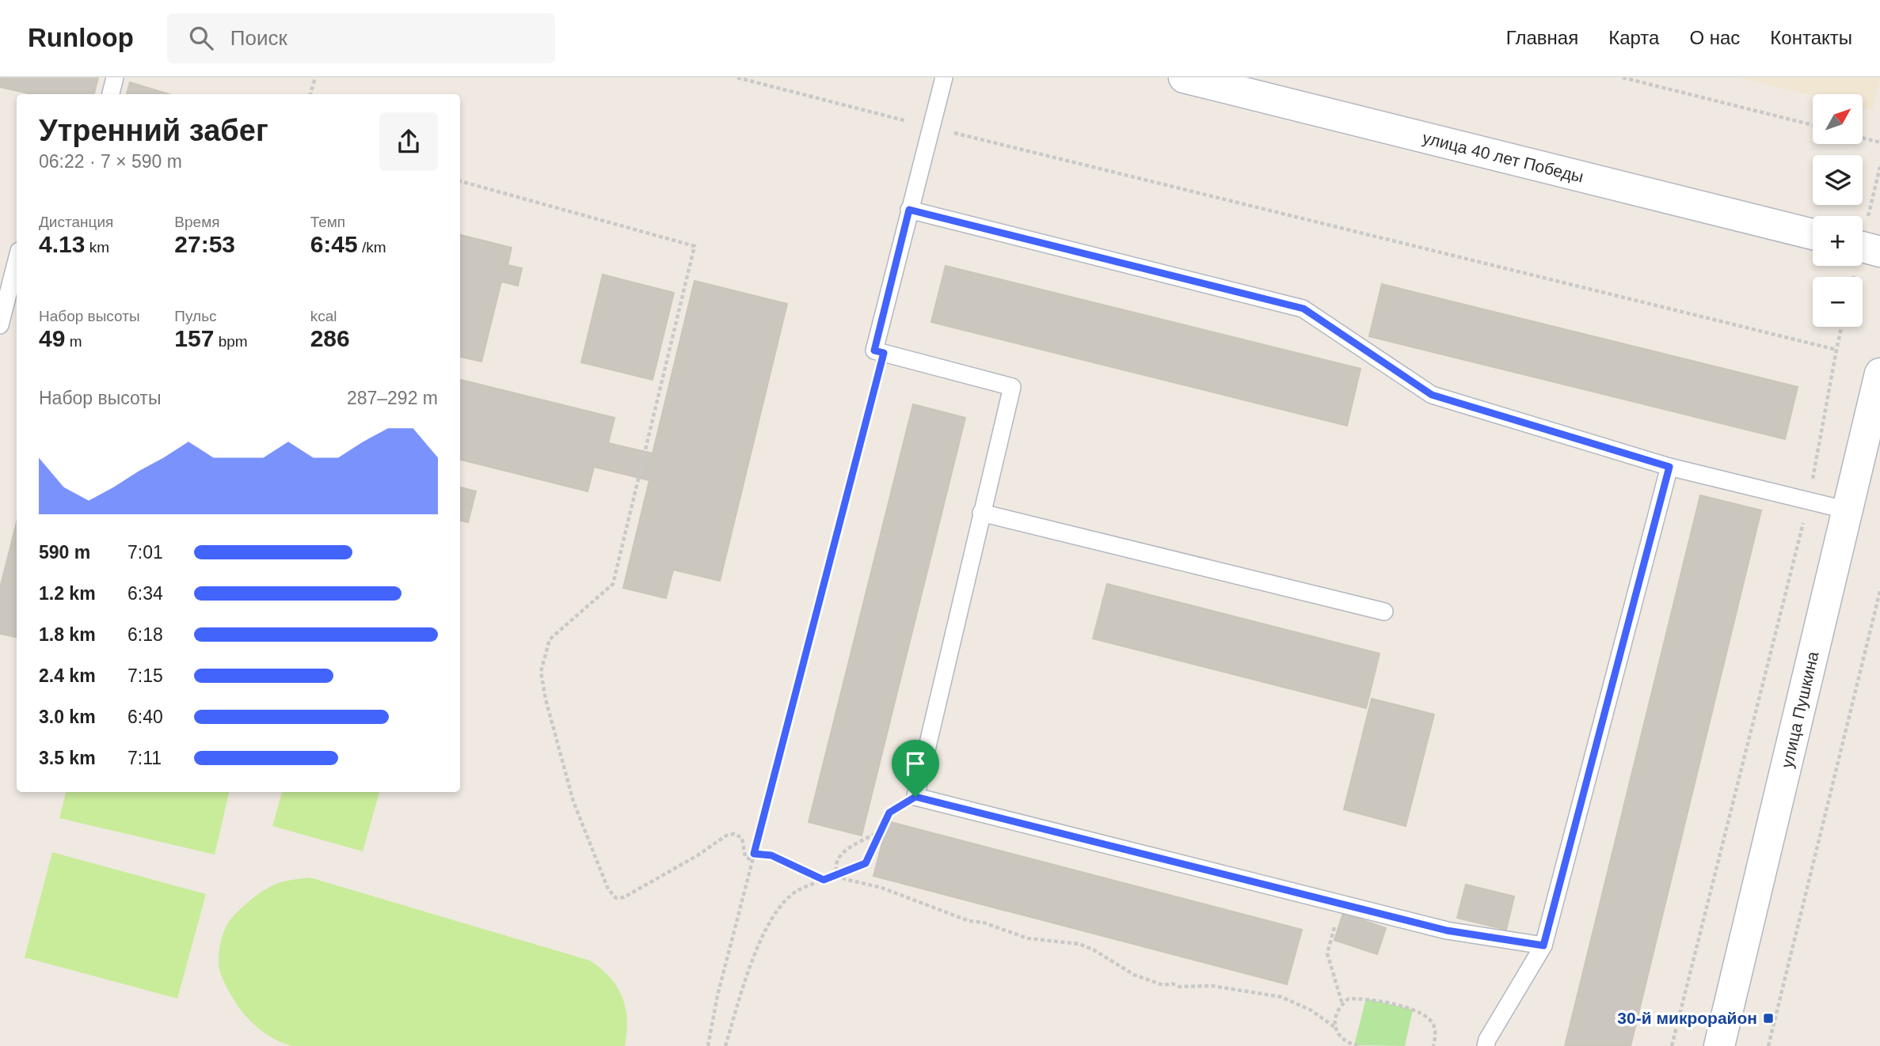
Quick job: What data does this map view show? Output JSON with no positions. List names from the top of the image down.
{
  "streets": {
    "street": ["улица 40 лет Победы", "улица Пушкина"]
  },
  "places": {
    "transit": ["30-й микрорайон"]
  },
  "north": "top right",
  "page": {
    "header": "Runloop",
    "search": "Поиск",
    "nav": [
      "Главная",
      "Карта",
      "О нас",
      "Контакты"
    ],
    "map_buttons": ["+", "−"],
    "heading": ["Утренний забег", "06:22 · 7 × 590 m"],
    "stats": [
      ["Дистанция", "4.13 km"],
      ["Время", "27:53"],
      ["Темп", "6:45 /km"],
      ["Набор высоты", "49 m"],
      ["Пульс", "157 bpm"],
      ["kcal", "286"]
    ],
    "chart": ["Набор высоты", "287–292 m"],
    "list": [
      {
        "name": "590 m",
        "note": "7:01"
      },
      {
        "name": "1.2 km",
        "note": "6:34"
      },
      {
        "name": "1.8 km",
        "note": "6:18"
      },
      {
        "name": "2.4 km",
        "note": "7:15"
      },
      {
        "name": "3.0 km",
        "note": "6:40"
      },
      {
        "name": "3.5 km",
        "note": "7:11"
      }
    ]
  }
}
